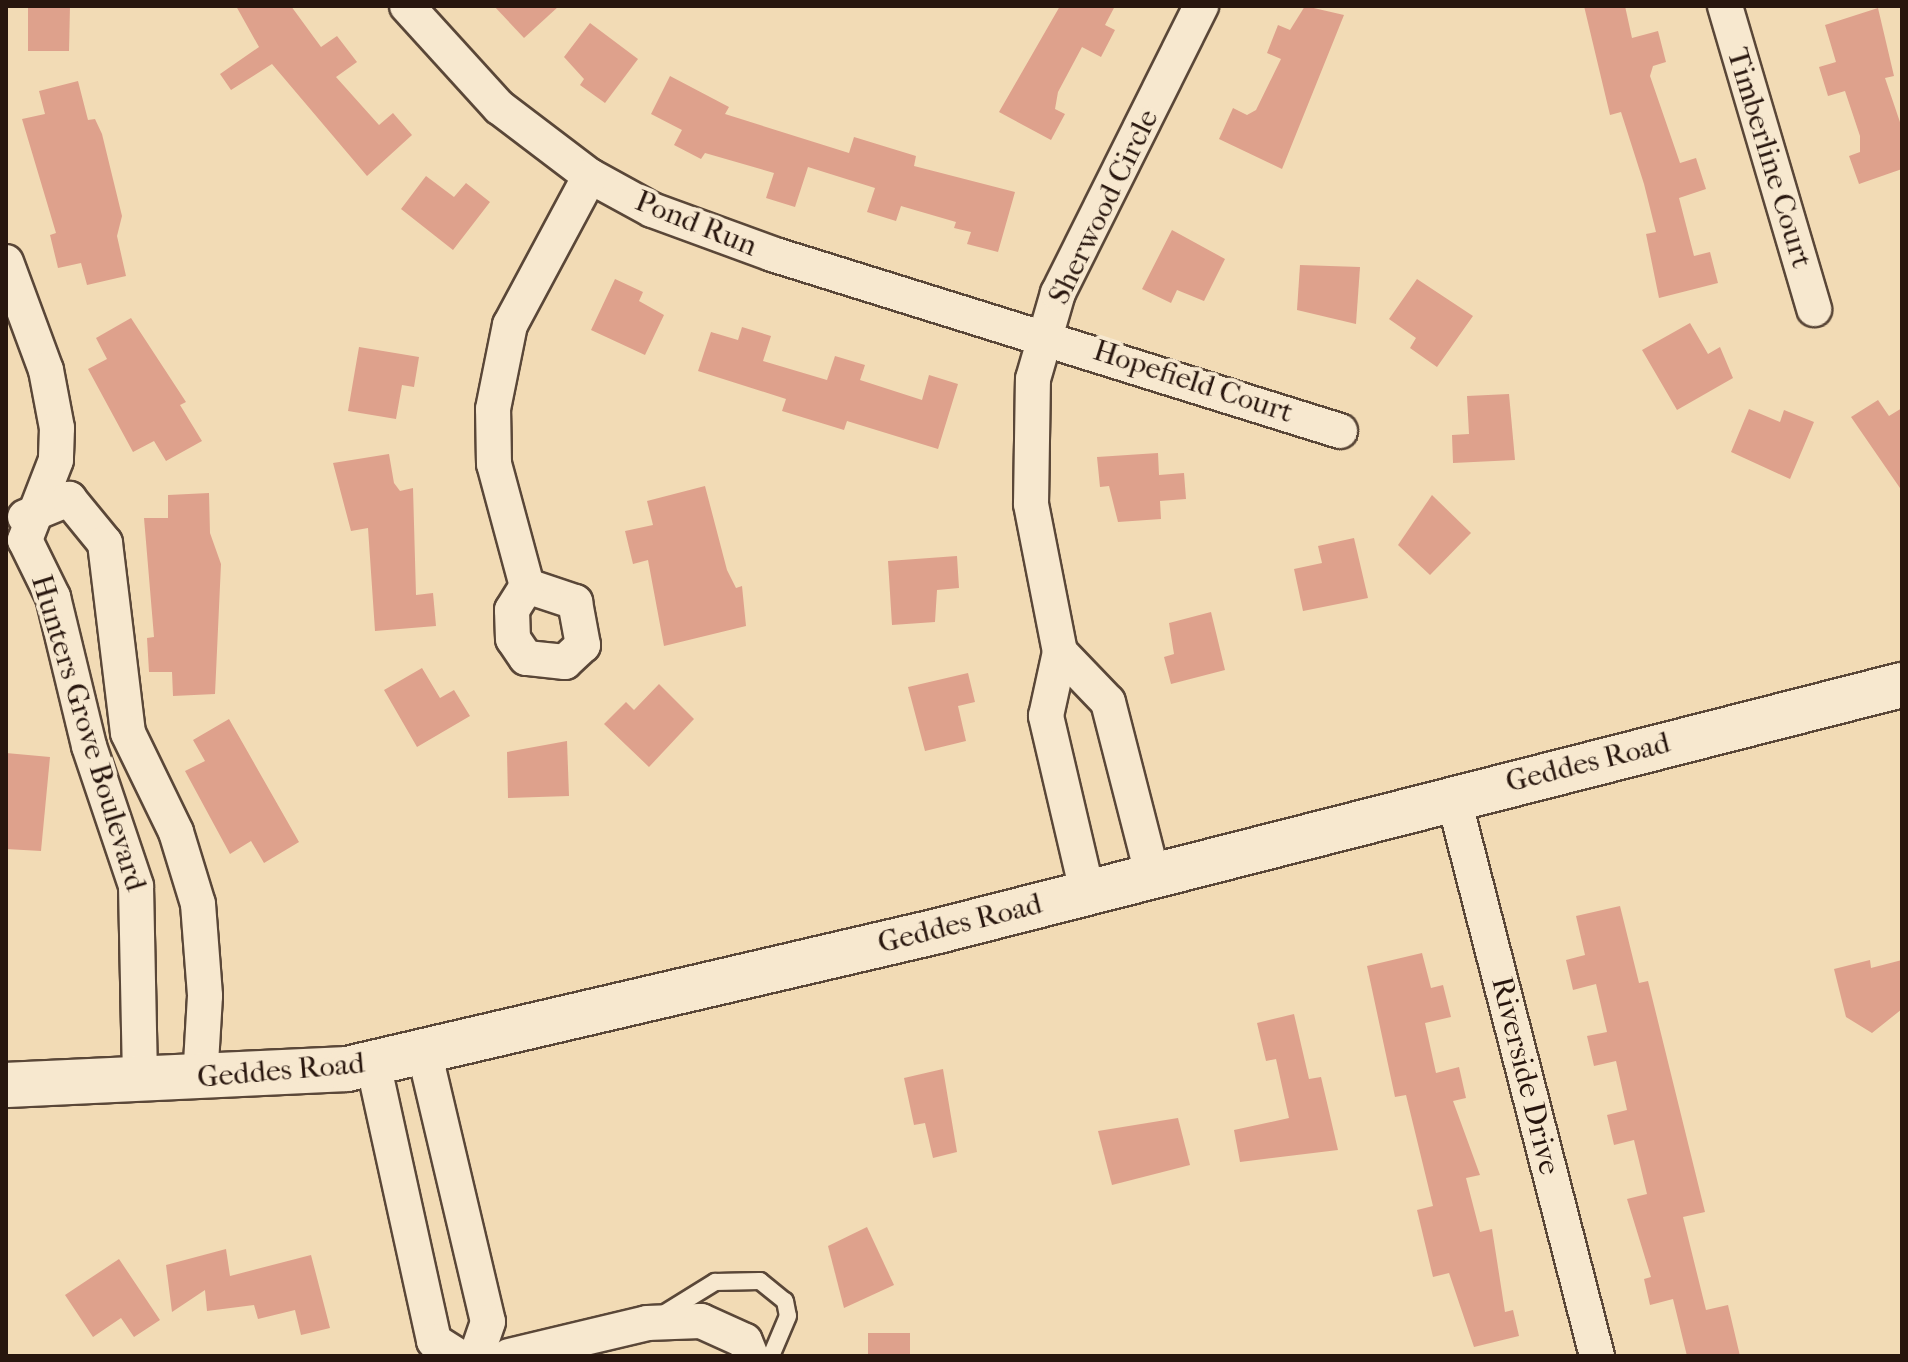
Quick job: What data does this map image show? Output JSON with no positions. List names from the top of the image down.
{
  "streets": {
    "main road": ["Geddes Road"],
    "street": [
      "Timberline Court",
      "Sherwood Circle",
      "Pond Run",
      "Hopefield Court",
      "Hunters Grove Boulevard",
      "Riverside Drive"
    ]
  },
  "crossings": [
    ["Sherwood Circle", "Pond Run"],
    ["Sherwood Circle", "Hopefield Court"],
    ["Sherwood Circle", "Geddes Road"],
    ["Pond Run", "Hopefield Court"],
    ["Hunters Grove Boulevard", "Geddes Road"],
    ["Geddes Road", "Riverside Drive"]
  ]
}
